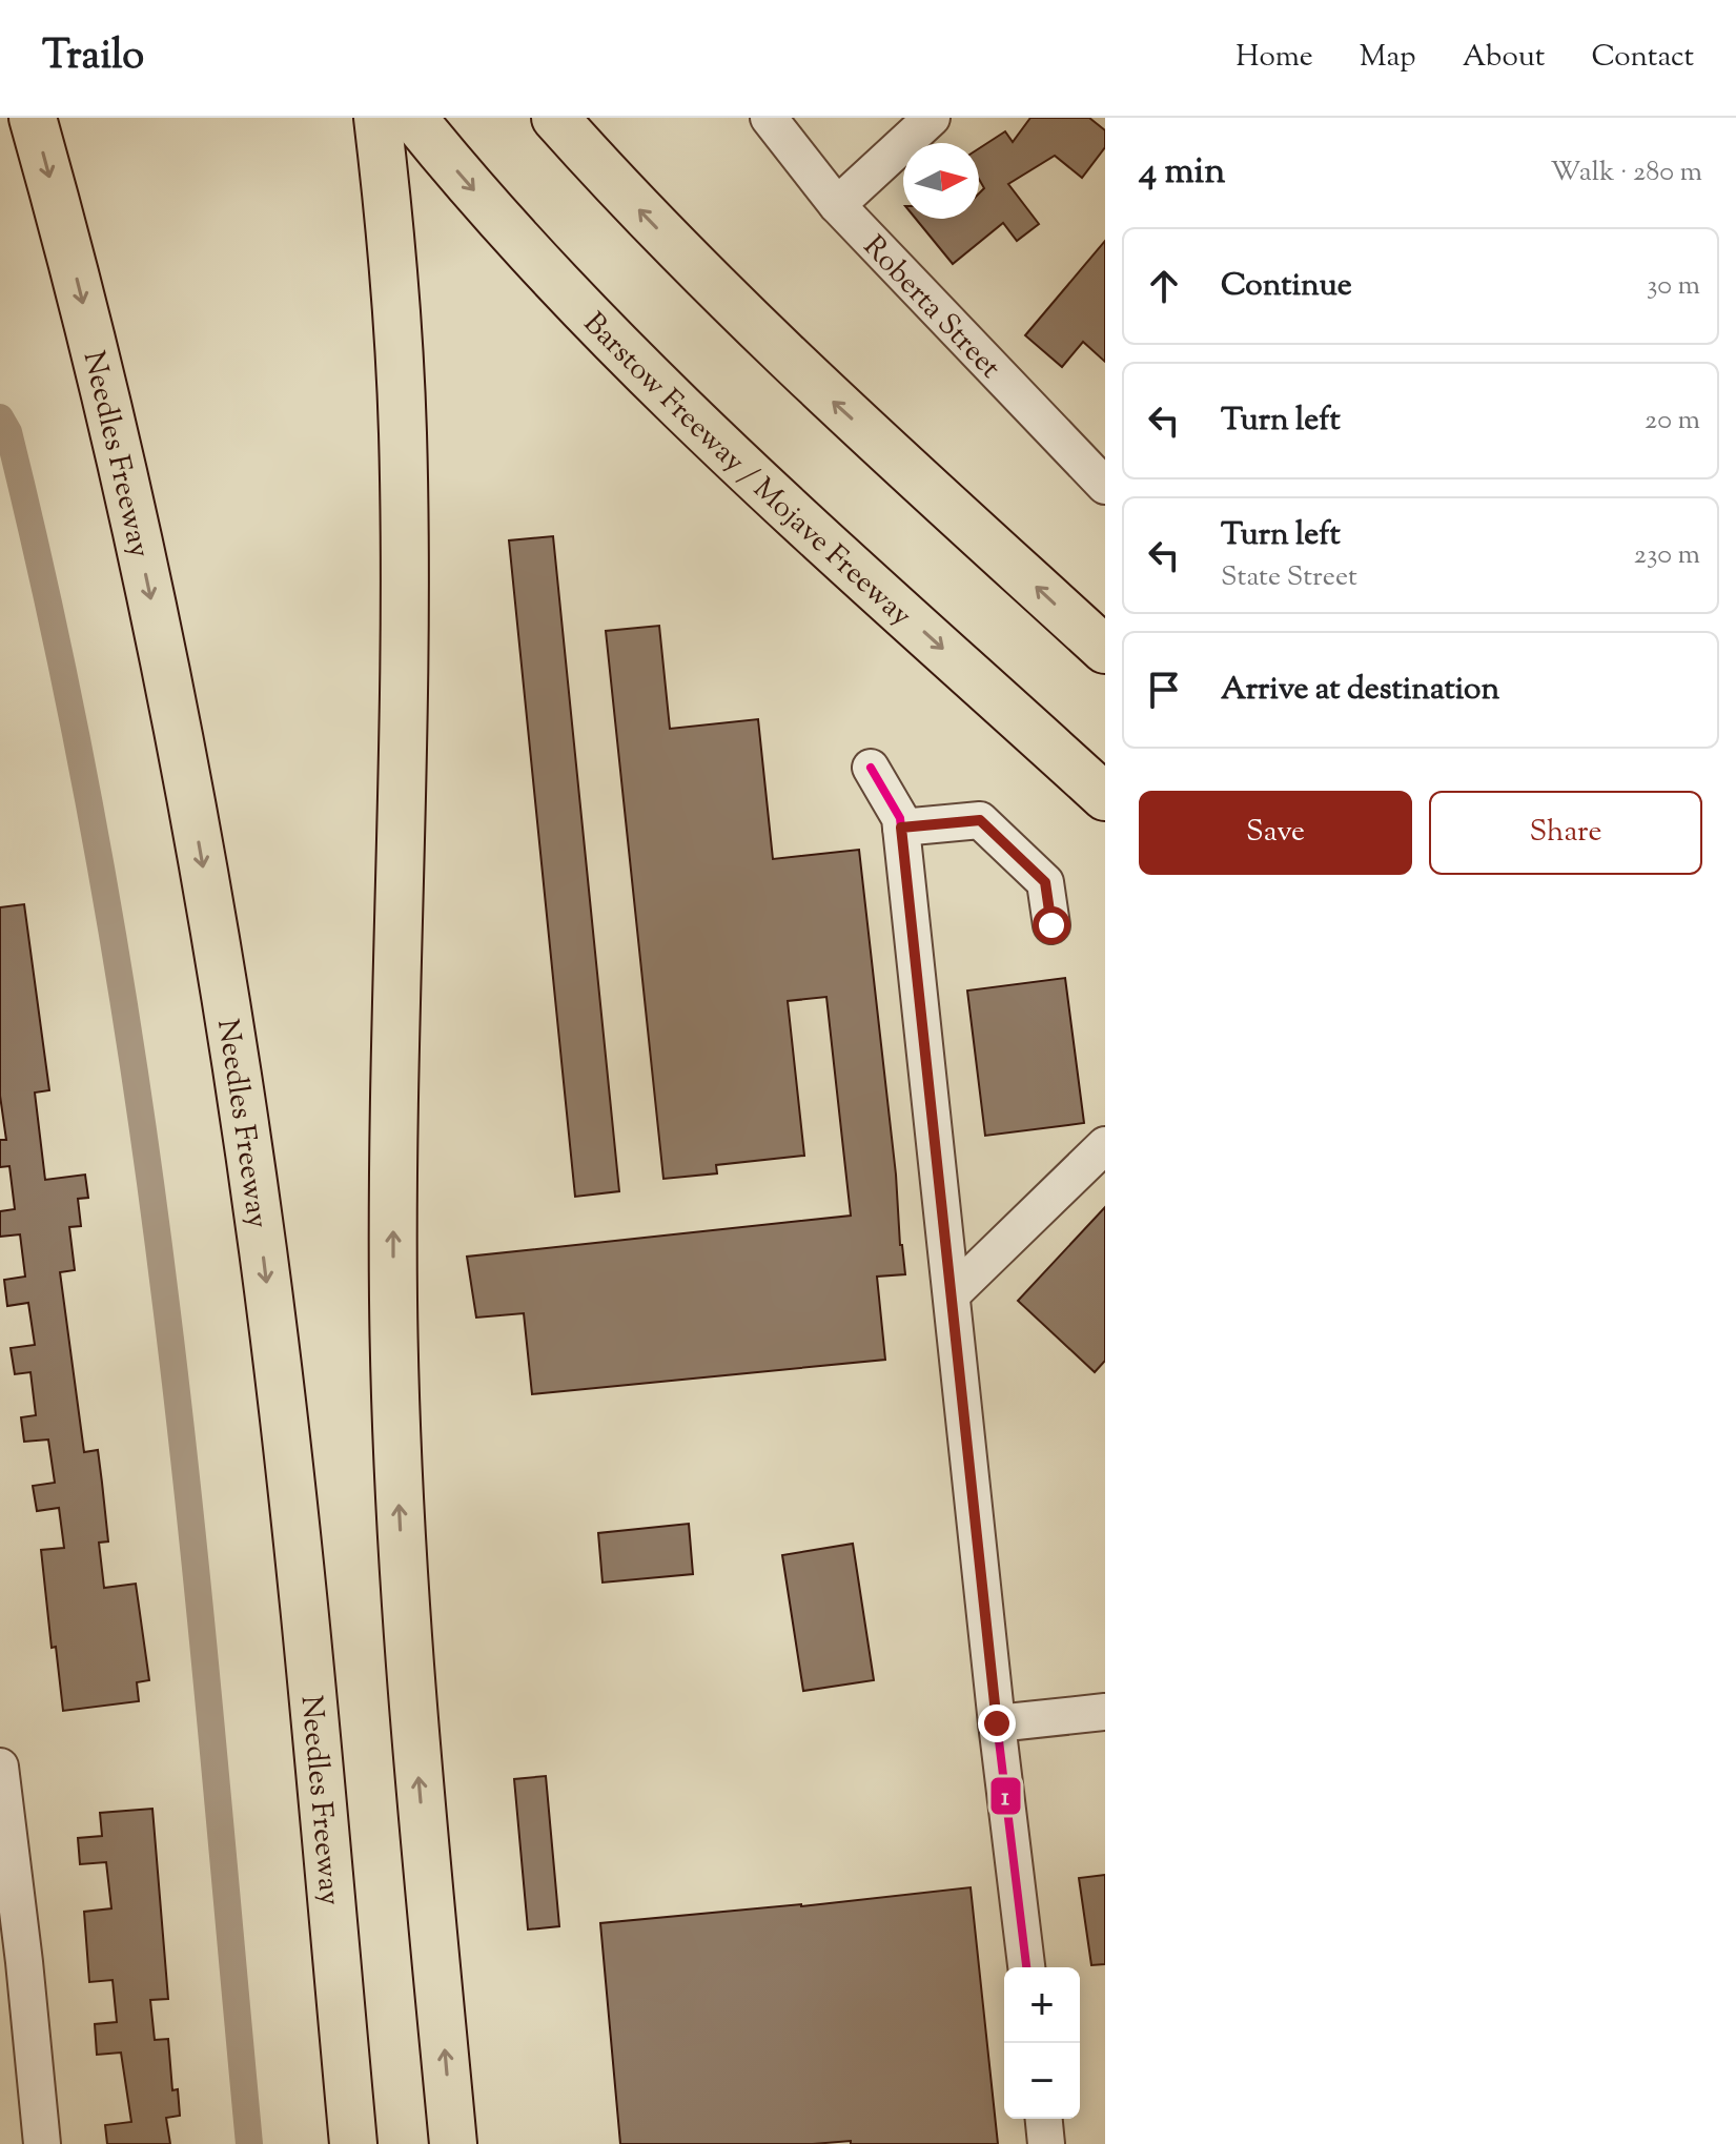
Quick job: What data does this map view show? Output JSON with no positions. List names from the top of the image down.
{
  "streets": {
    "highway": ["Needles Freeway", "Barstow Freeway / Mojave Freeway"],
    "street": ["Roberta Street"]
  },
  "lines": ["transit line 1"],
  "north": "right",
  "page": {
    "header": "Trailo",
    "nav": [
      "Home",
      "Map",
      "About",
      "Contact"
    ],
    "heading": ["4 min", "Walk · 280 m"],
    "list": [
      ["Continue", "30 m"],
      ["Turn left", "20 m"],
      ["Turn left", "State Street", "230 m"],
      "Arrive at destination"
    ],
    "buttons": ["Save", "Share"],
    "map_buttons": ["+", "−"]
  }
}
